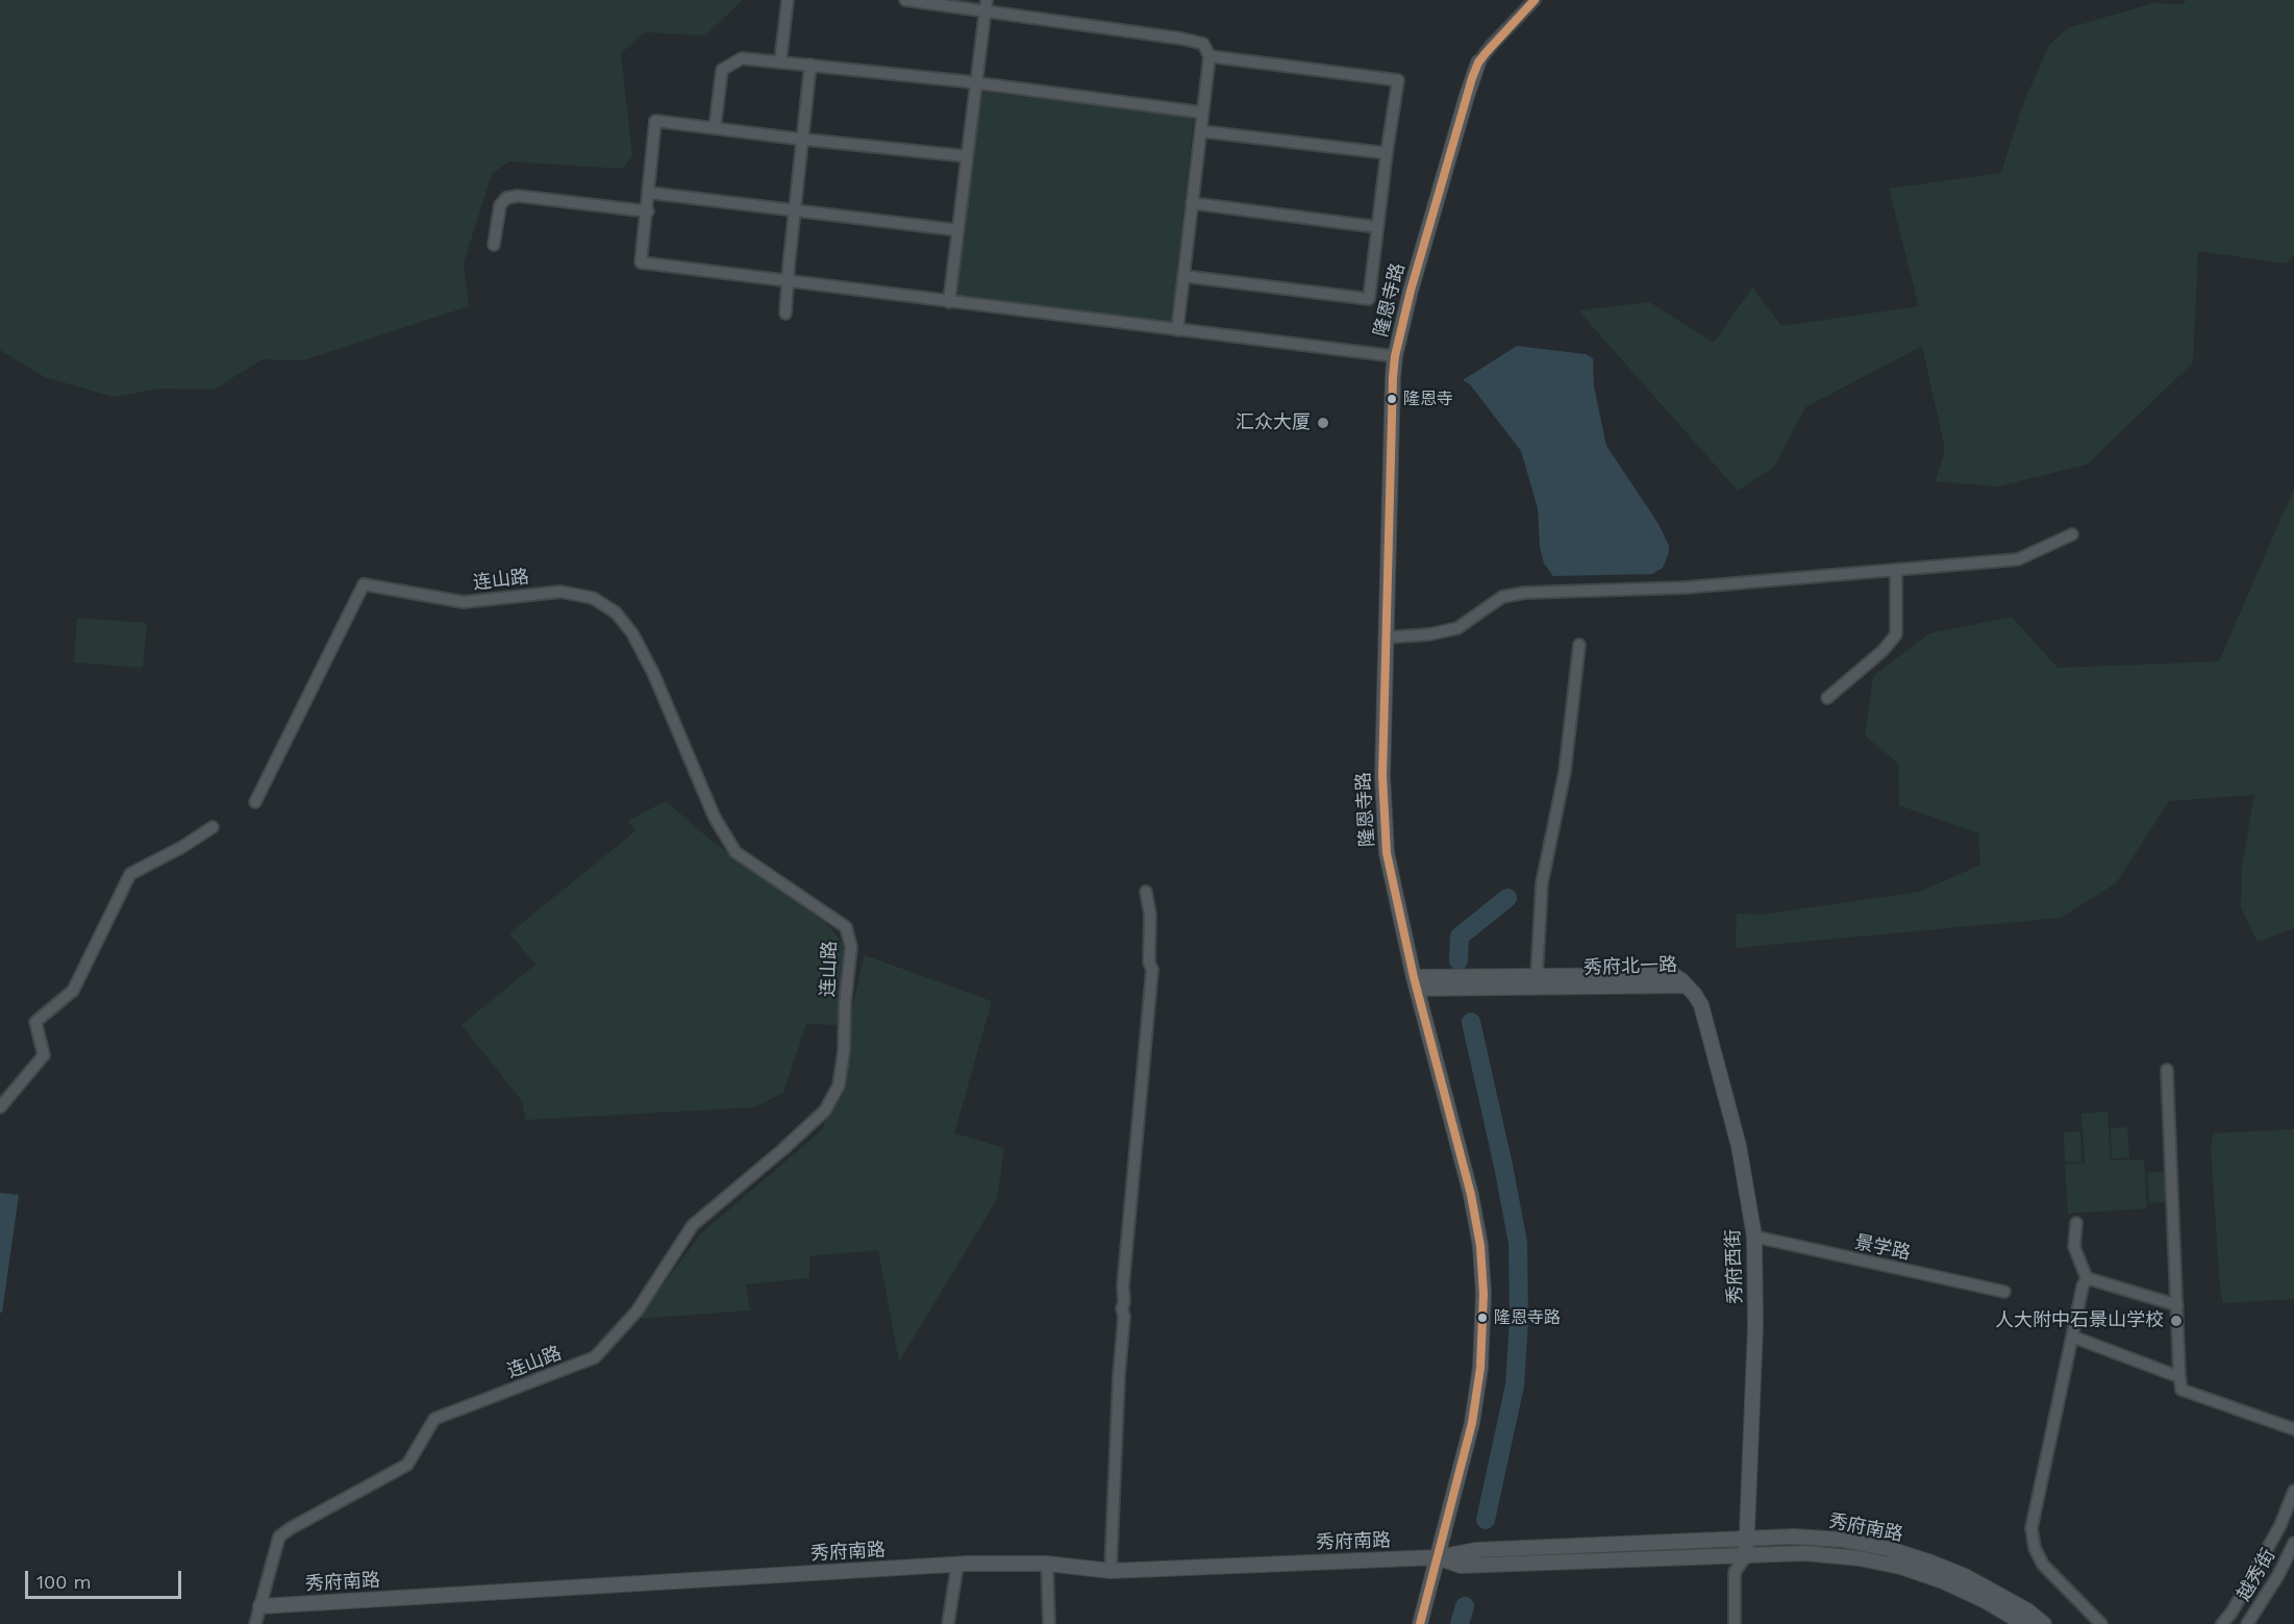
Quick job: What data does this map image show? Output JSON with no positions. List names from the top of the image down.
{
  "streets": {
    "street": [
      "隆恩寺路",
      "连山路",
      "秀府北一路",
      "景学路",
      "秀府西街",
      "秀府南路",
      "越秀街"
    ]
  },
  "crossings": [
    ["隆恩寺路", "秀府北一路"],
    ["隆恩寺路", "秀府南路"],
    ["连山路", "秀府南路"],
    ["秀府北一路", "秀府西街"],
    ["景学路", "秀府西街"],
    ["秀府西街", "秀府南路"]
  ],
  "places": [
    "隆恩寺",
    "汇众大厦",
    "隆恩寺路",
    "人大附中石景山学校"
  ],
  "scale_bar": "100 m"
}
